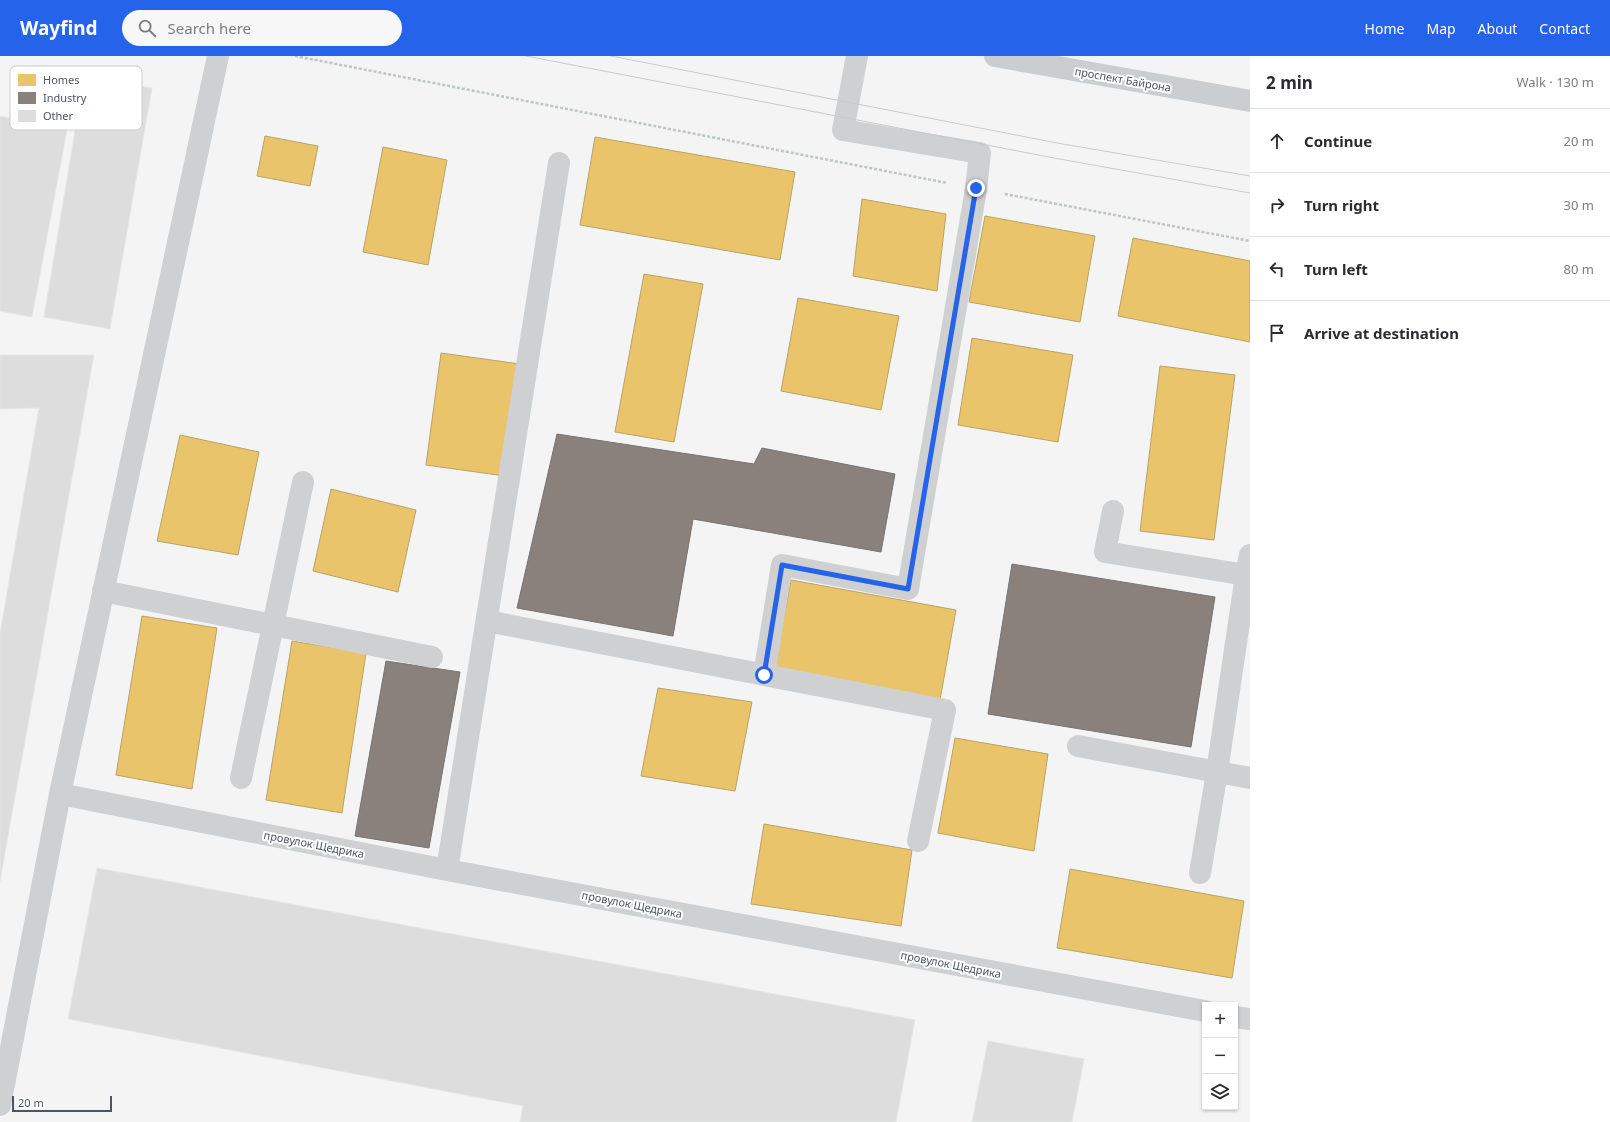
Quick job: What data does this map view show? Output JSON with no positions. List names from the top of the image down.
{
  "streets": {
    "main road": ["проспект Байрона"],
    "street": ["провулок Щедрика"]
  },
  "legend": ["Homes", "Industry", "Other"],
  "scale_bar": "20 m",
  "page": {
    "header": "Wayfind",
    "search": "Search here",
    "nav": [
      "Home",
      "Map",
      "About",
      "Contact"
    ],
    "heading": ["2 min", "Walk · 130 m"],
    "list": [
      ["Continue", "20 m"],
      ["Turn right", "30 m"],
      ["Turn left", "80 m"],
      "Arrive at destination"
    ],
    "map_buttons": ["+", "−"],
    "scale": "20 m"
  }
}
